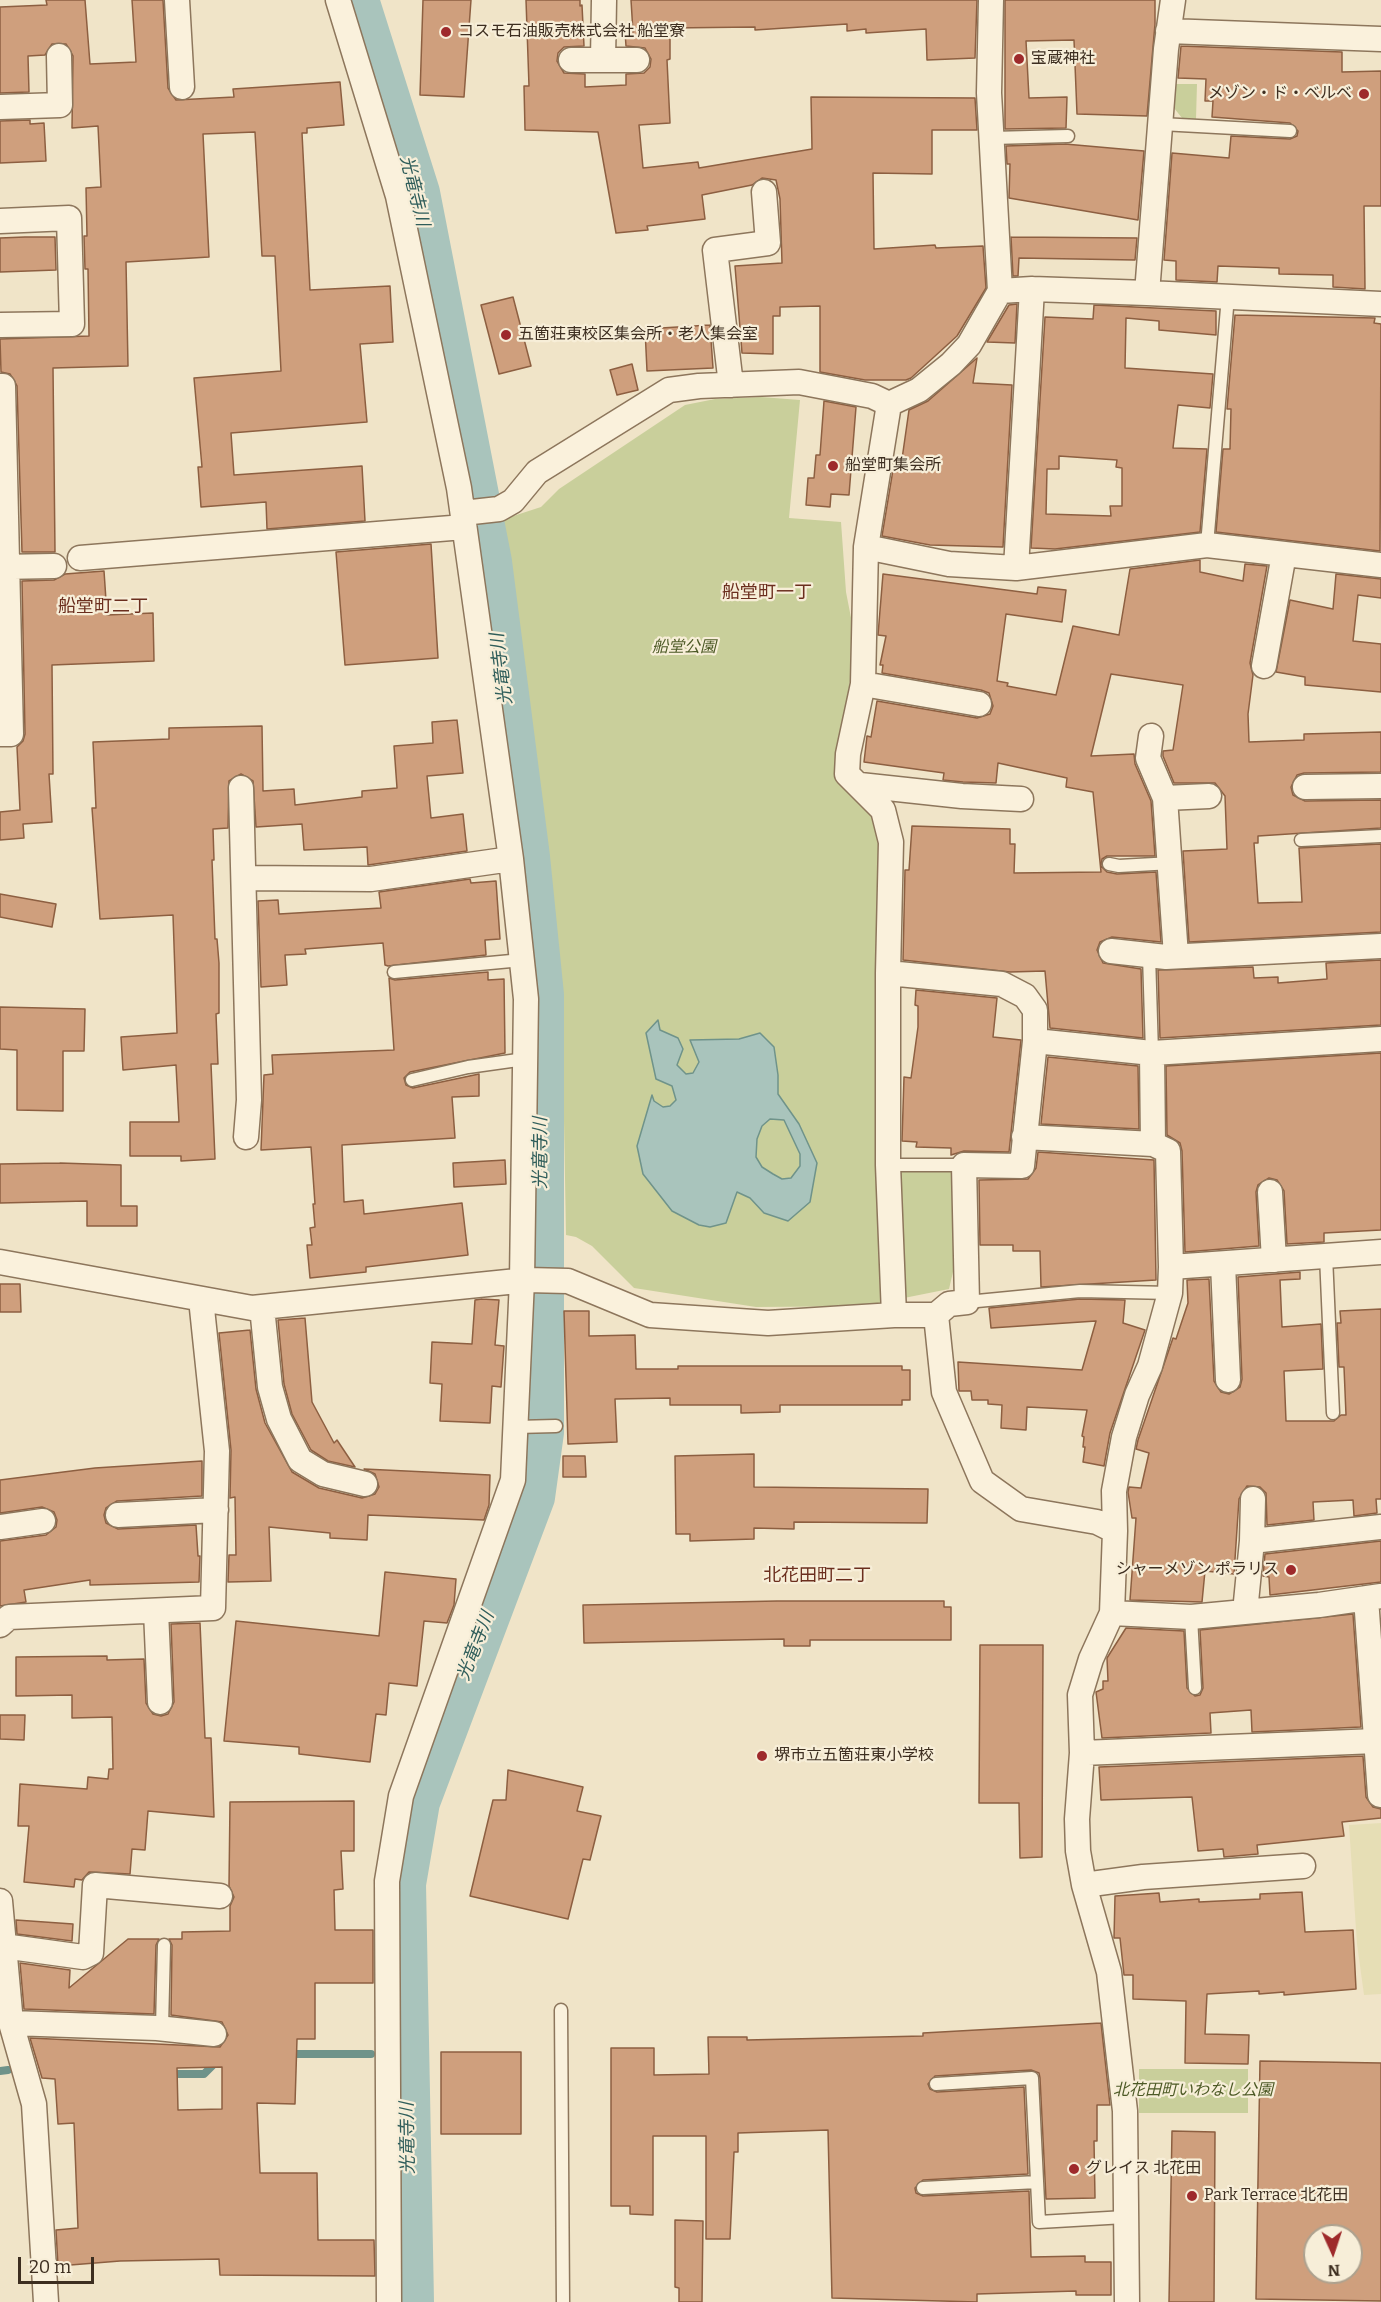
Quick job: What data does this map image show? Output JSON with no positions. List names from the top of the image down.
{
  "districts": ["船堂町一丁", "船堂町二丁", "北花田町二丁"],
  "water": ["光竜寺川"],
  "parks": ["船堂公園", "北花田町いわなし公園"],
  "places": [
    "コスモ石油販売株式会社 船堂寮",
    "宝蔵神社",
    "メゾン・ド・ベルベ",
    "五箇荘東校区集会所・老人集会室",
    "船堂町集会所",
    "シャーメゾン ポラリス",
    "堺市立五箇荘東小学校",
    "グレイス 北花田",
    "Park Terrace 北花田"
  ],
  "scale_bar": "20 m",
  "north": "bottom"
}
